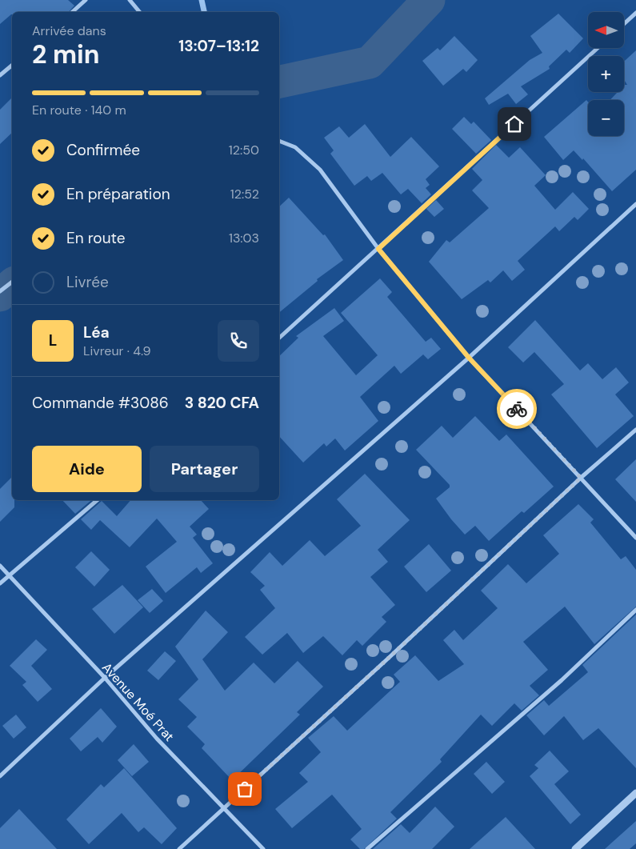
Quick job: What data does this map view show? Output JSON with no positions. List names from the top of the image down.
{
  "streets": {
    "street": ["Avenue Moé Prat"]
  },
  "north": "left",
  "page": {
    "map_buttons": ["+", "−"],
    "heading": ["2 min", "Arrivée dans", "13:07–13:12"],
    "panel": [
      "Léa",
      "Livreur · 4.9",
      "Commande #3086",
      "3 820 CFA"
    ],
    "bar": "En route · 140 m",
    "list": [
      ["Confirmée", "12:50"],
      ["En préparation", "12:52"],
      ["En route", "13:03"],
      "Livrée"
    ],
    "round": "L",
    "buttons": ["Aide", "Partager"]
  }
}
